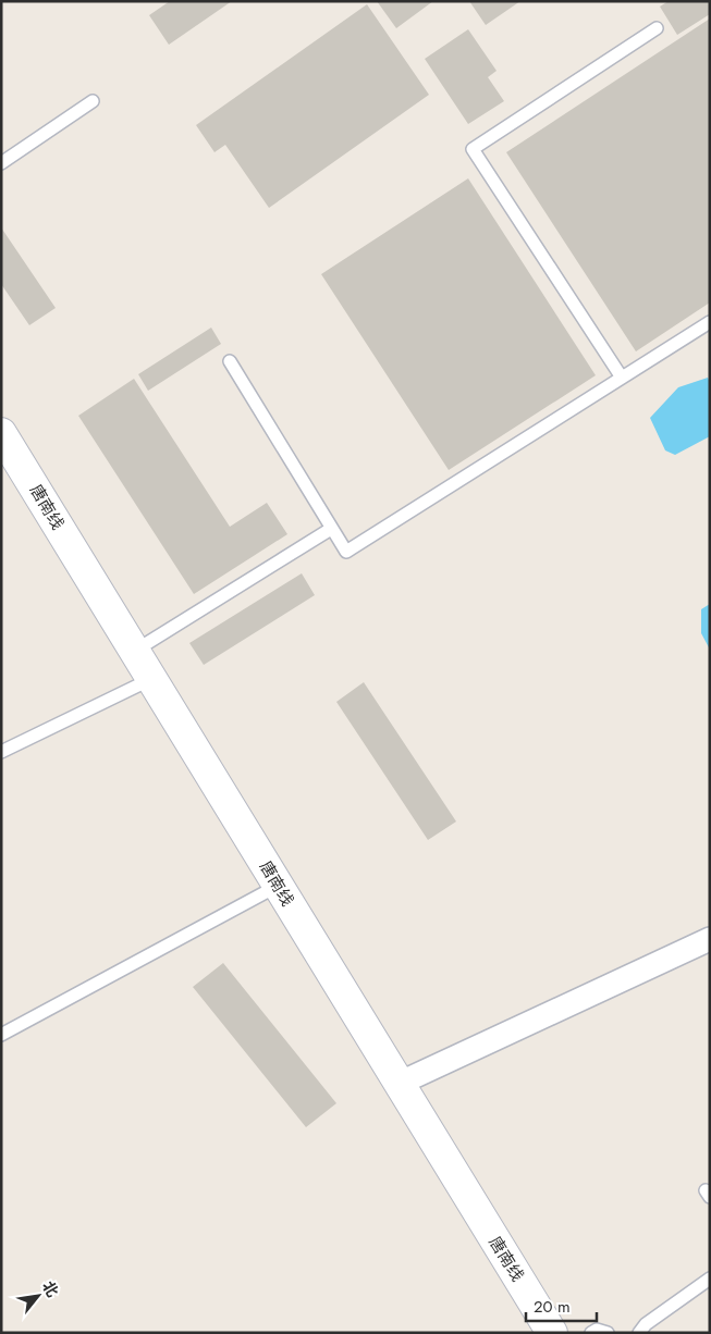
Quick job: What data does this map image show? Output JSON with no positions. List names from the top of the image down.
{
  "streets": {
    "street": ["唐南线"]
  },
  "scale_bar": "20 m",
  "north": "top right"
}
